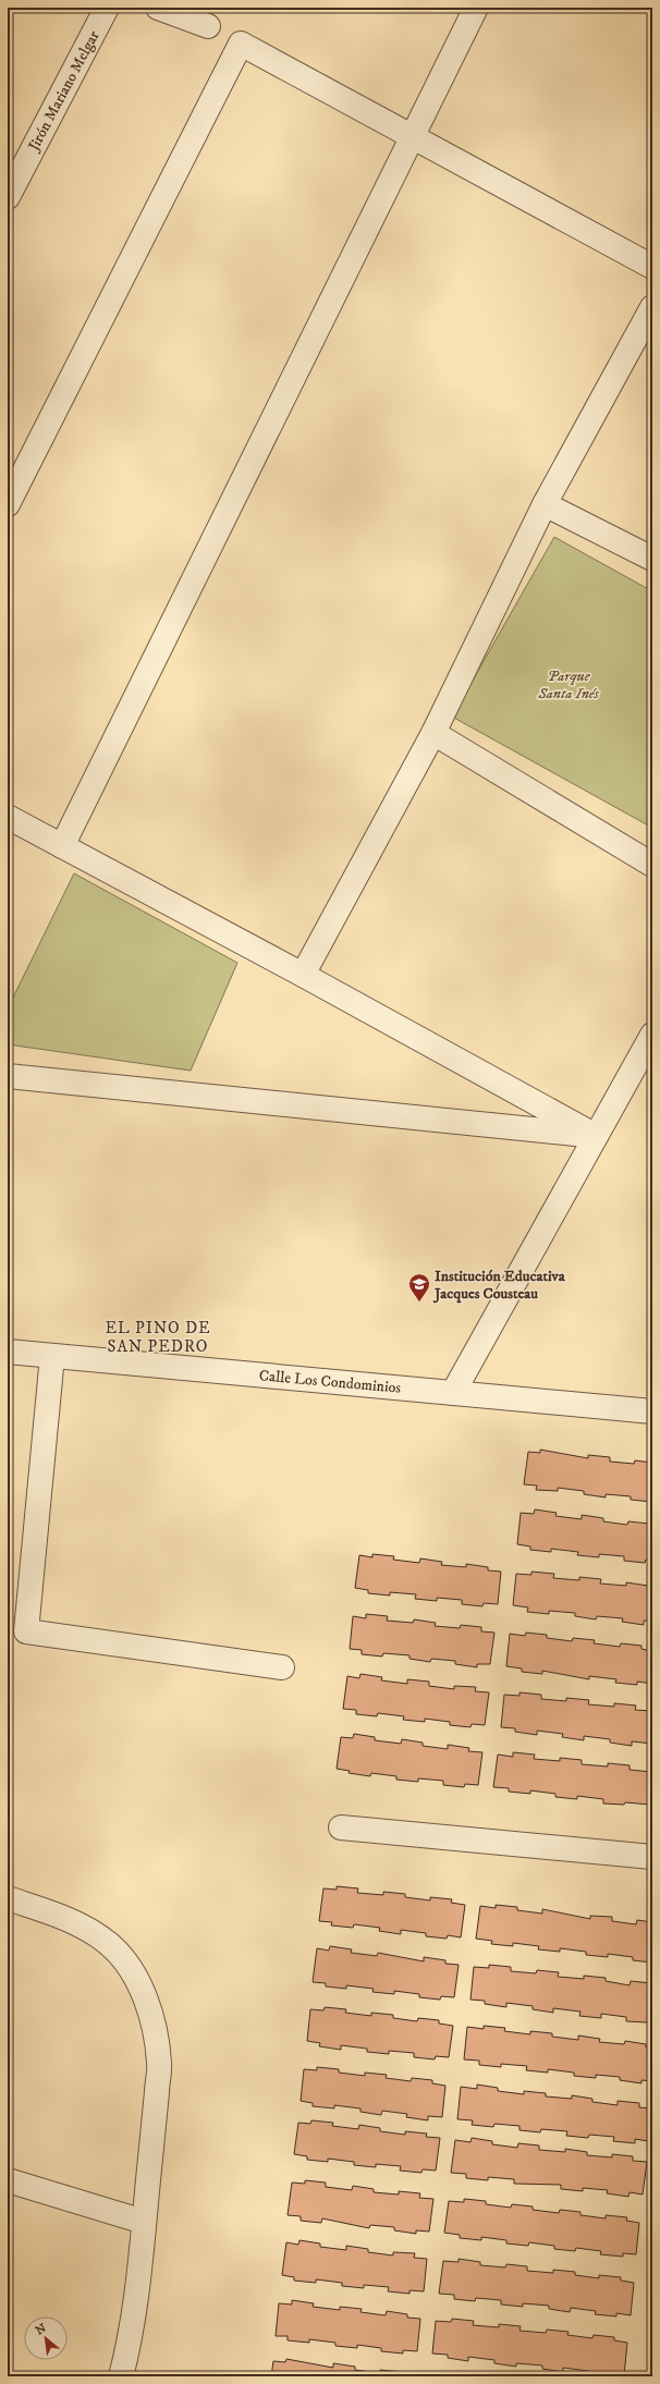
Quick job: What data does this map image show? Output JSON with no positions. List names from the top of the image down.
{
  "streets": {
    "street": ["Jirón Mariano Melgar", "Calle Los Condominios"]
  },
  "districts": ["EL PINO DE SAN PEDRO"],
  "parks": ["Parque Santa Inés"],
  "places": {
    "school or university": ["Institución Educativa Jacques Cousteau"]
  },
  "north": "top left"
}
